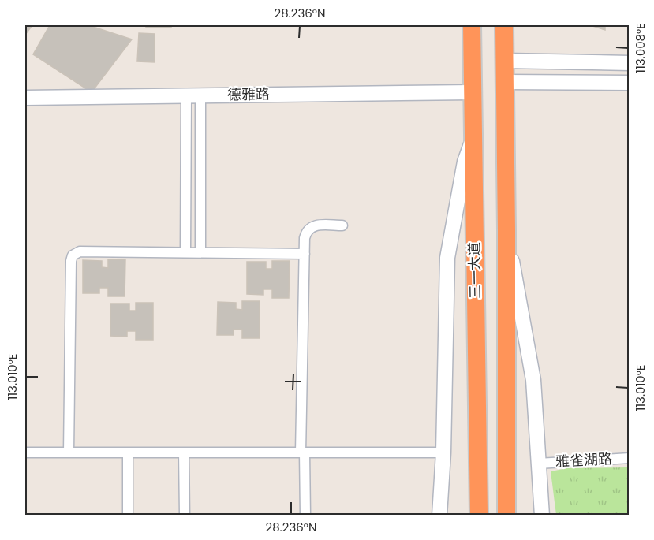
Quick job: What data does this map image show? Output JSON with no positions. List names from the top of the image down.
{
  "streets": {
    "highway": ["三一大道"],
    "street": ["德雅路", "雅雀湖路"]
  },
  "crossings": [
    ["德雅路", "三一大道"]
  ],
  "coordinates": ["28.236°N", "113.008°E", "113.010°E"]
}
